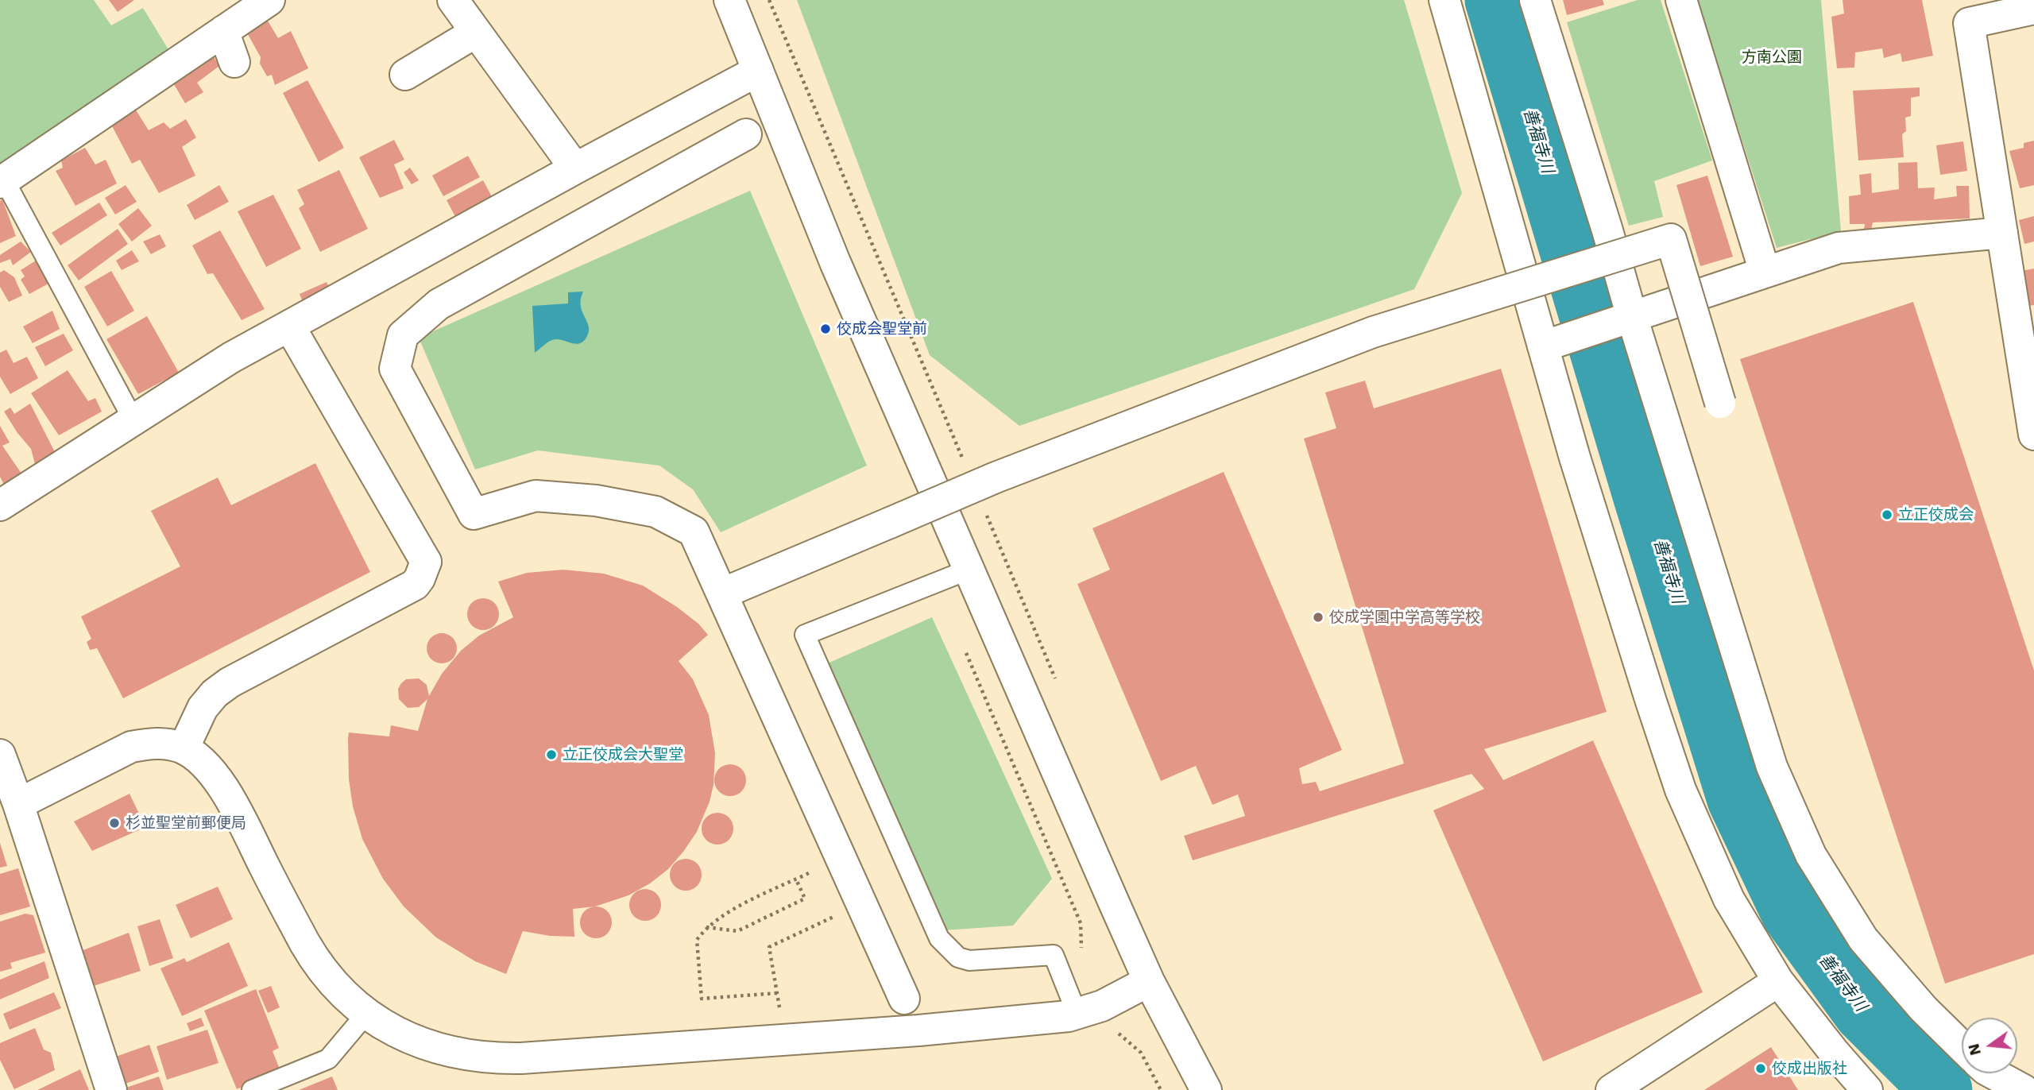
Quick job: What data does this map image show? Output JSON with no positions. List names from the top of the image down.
{
  "water": ["善福寺川"],
  "parks": ["方南公園"],
  "places": [
    "佼成会聖堂前",
    "立正佼成会",
    "佼成学園中学高等学校",
    "立正佼成会大聖堂",
    "杉並聖堂前郵便局",
    "佼成出版社"
  ],
  "north": "left"
}
